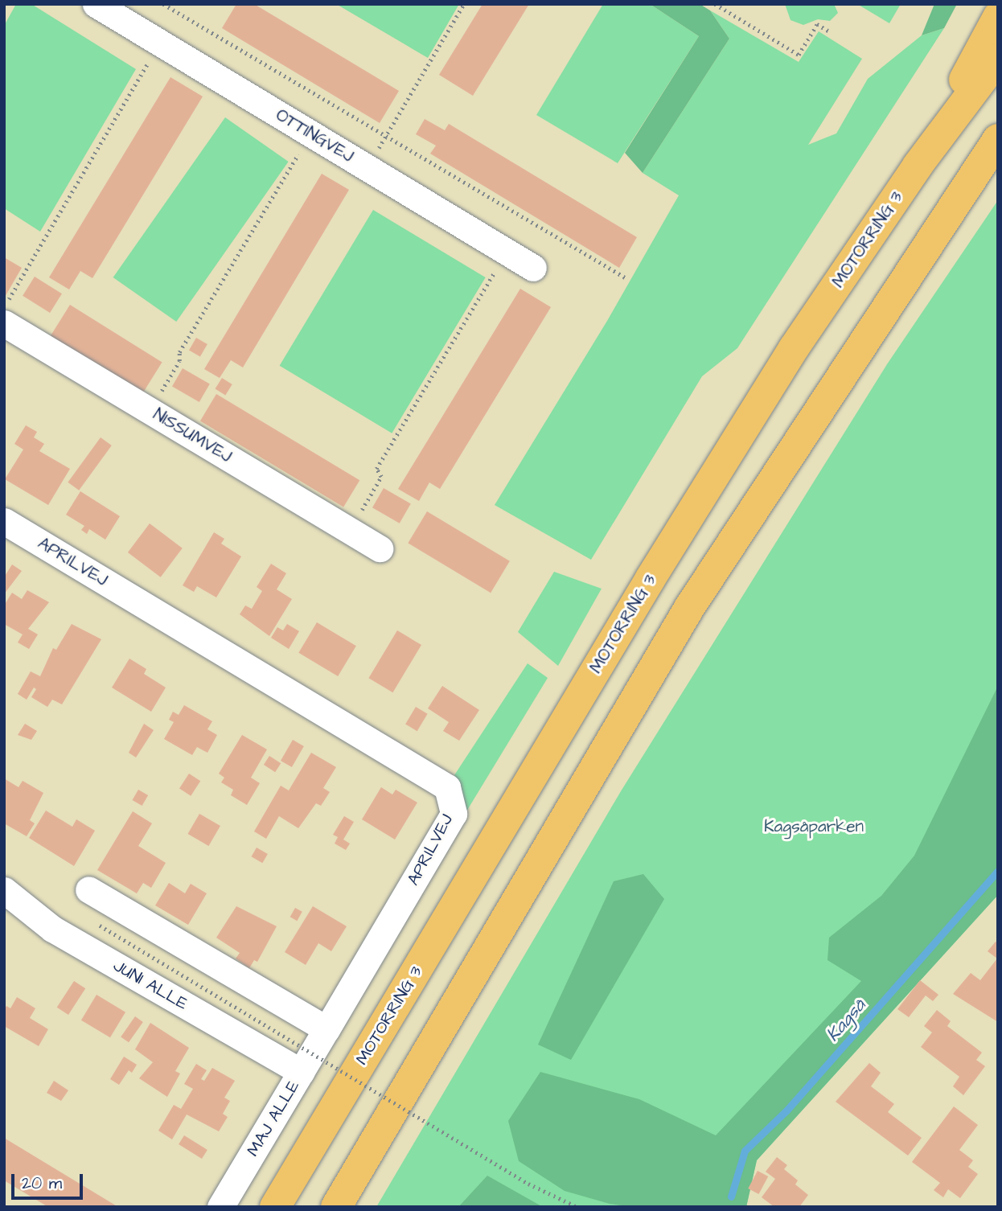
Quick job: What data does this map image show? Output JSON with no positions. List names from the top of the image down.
{
  "streets": {
    "highway": ["MOTORRING 3"],
    "street": [
      "OTTINGVEJ",
      "NISSUMVEJ",
      "APRILVEJ",
      "JUNI ALLE",
      "MAJ ALLE"
    ]
  },
  "crossings": [
    ["APRILVEJ", "MAJ ALLE"],
    ["JUNI ALLE", "MAJ ALLE"]
  ],
  "water": ["Kagså"],
  "parks": ["Kagsåparken"],
  "scale_bar": "20 m"
}
